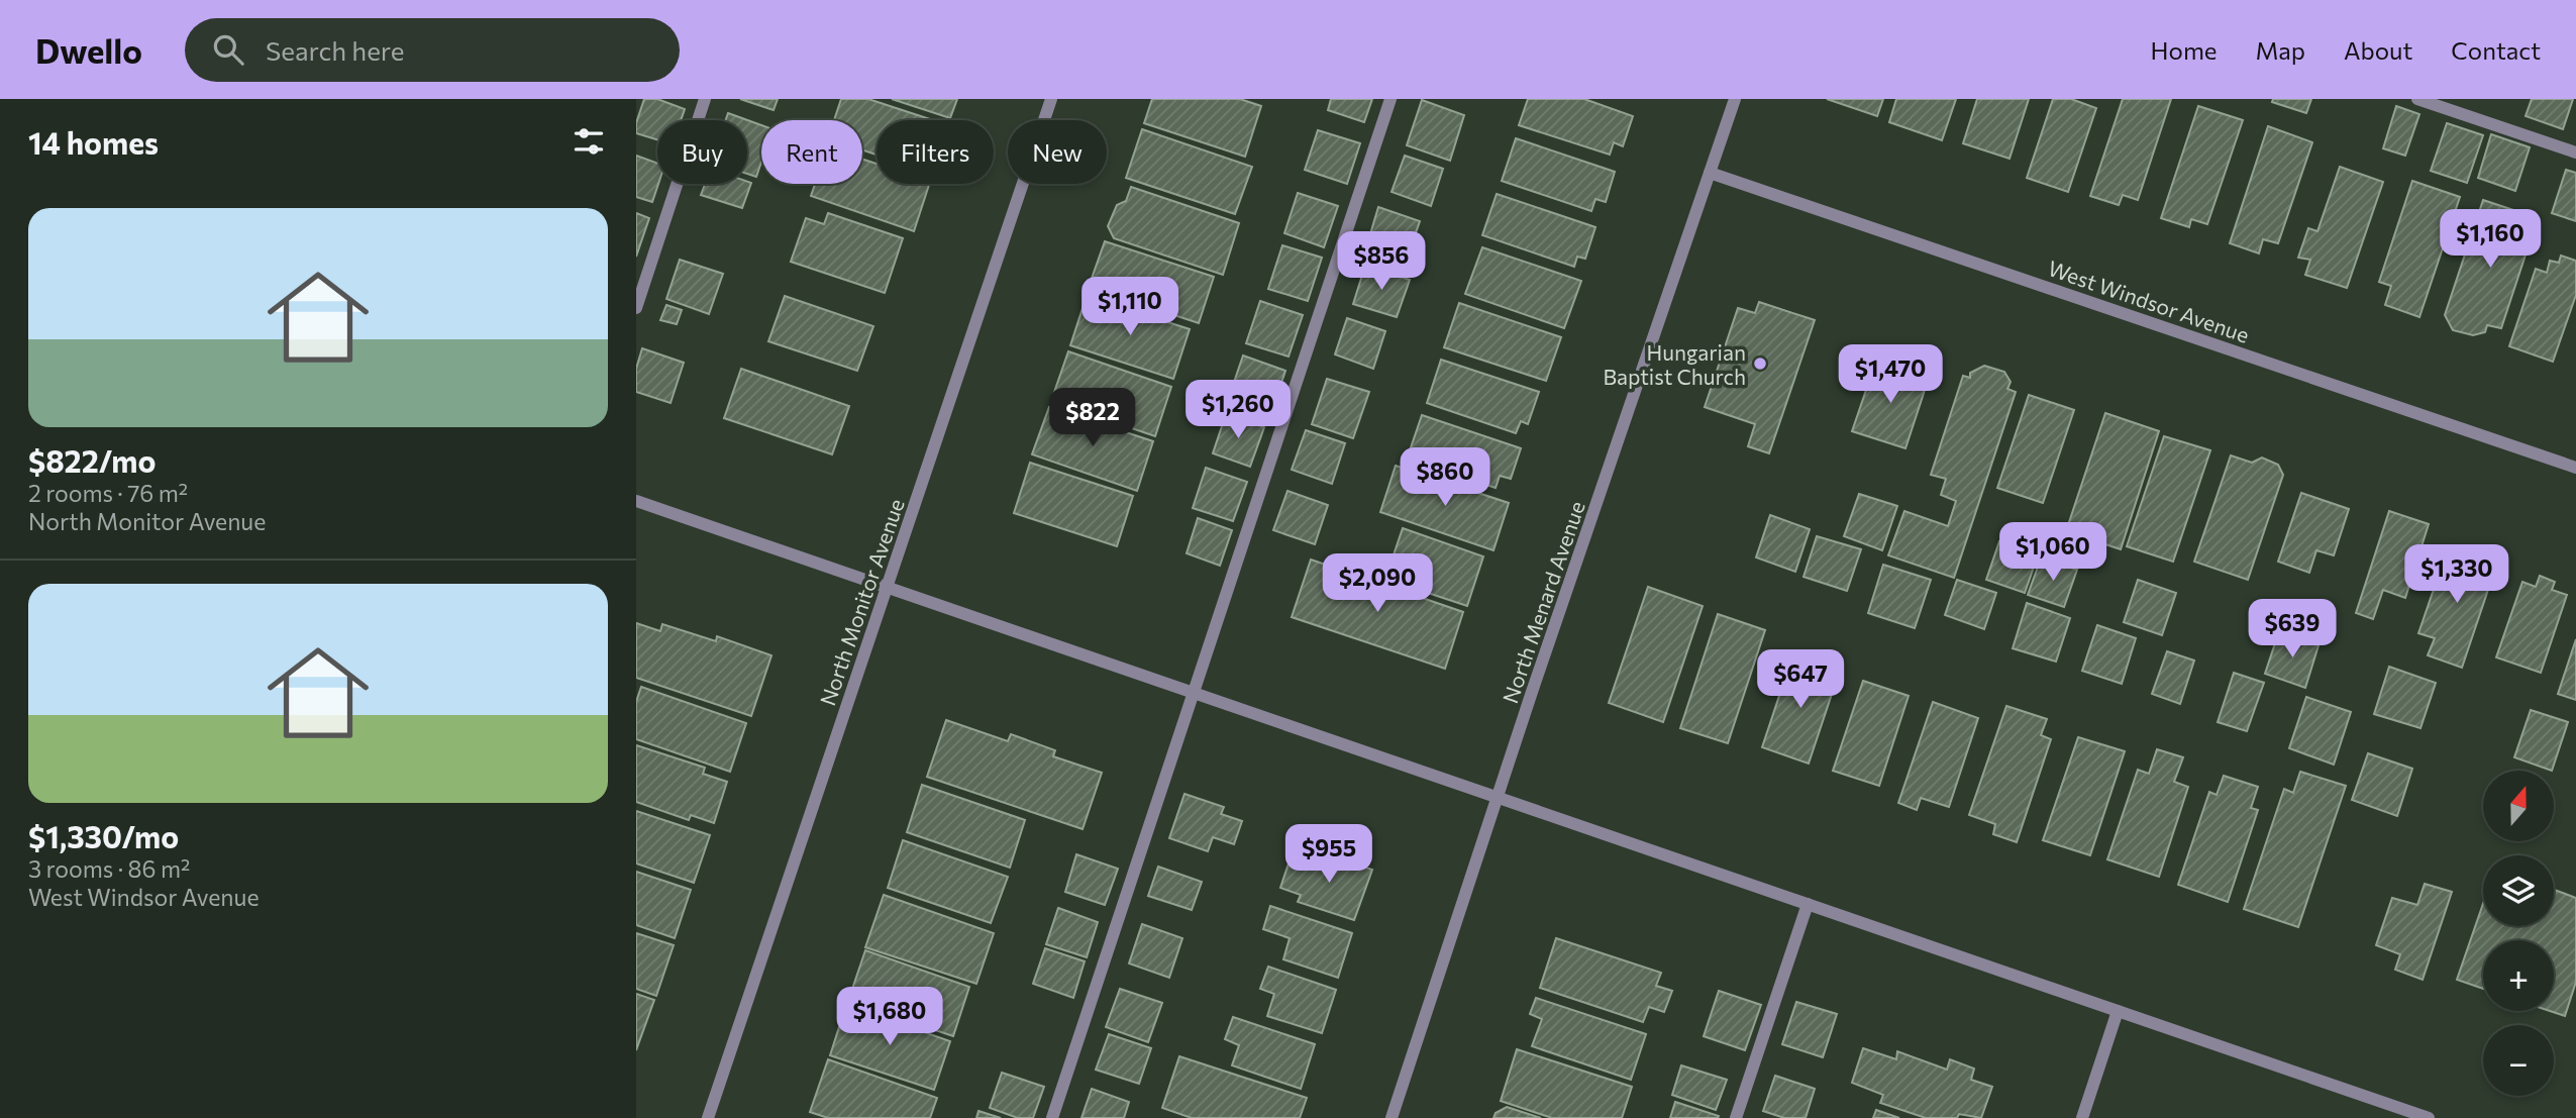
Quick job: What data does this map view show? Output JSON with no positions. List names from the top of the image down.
{
  "streets": {
    "street": ["West Windsor Avenue", "North Monitor Avenue", "North Menard Avenue"]
  },
  "crossings": [
    ["West Windsor Avenue", "North Menard Avenue"]
  ],
  "places": ["Hungarian Baptist Church"],
  "north": "top",
  "page": {
    "header": "Dwello",
    "search": "Search here",
    "nav": [
      "Home",
      "Map",
      "About",
      "Contact"
    ],
    "heading": "14 homes",
    "chip": [
      "Buy",
      "Rent",
      "Filters",
      "New"
    ],
    "list": [
      {
        "name": "$822/mo",
        "note": "2 rooms · 76 m² · North Monitor Avenue"
      },
      {
        "name": "$1,330/mo",
        "note": "3 rooms · 86 m² · West Windsor Avenue"
      }
    ],
    "price": [
      "$1,160",
      "$856",
      "$1,110",
      "$1,470",
      "$1,260",
      "$822",
      "$860",
      "$1,060",
      "$1,330",
      "$2,090",
      "$639",
      "$647",
      "$955",
      "$1,680"
    ],
    "map_buttons": ["+", "−"]
  }
}
